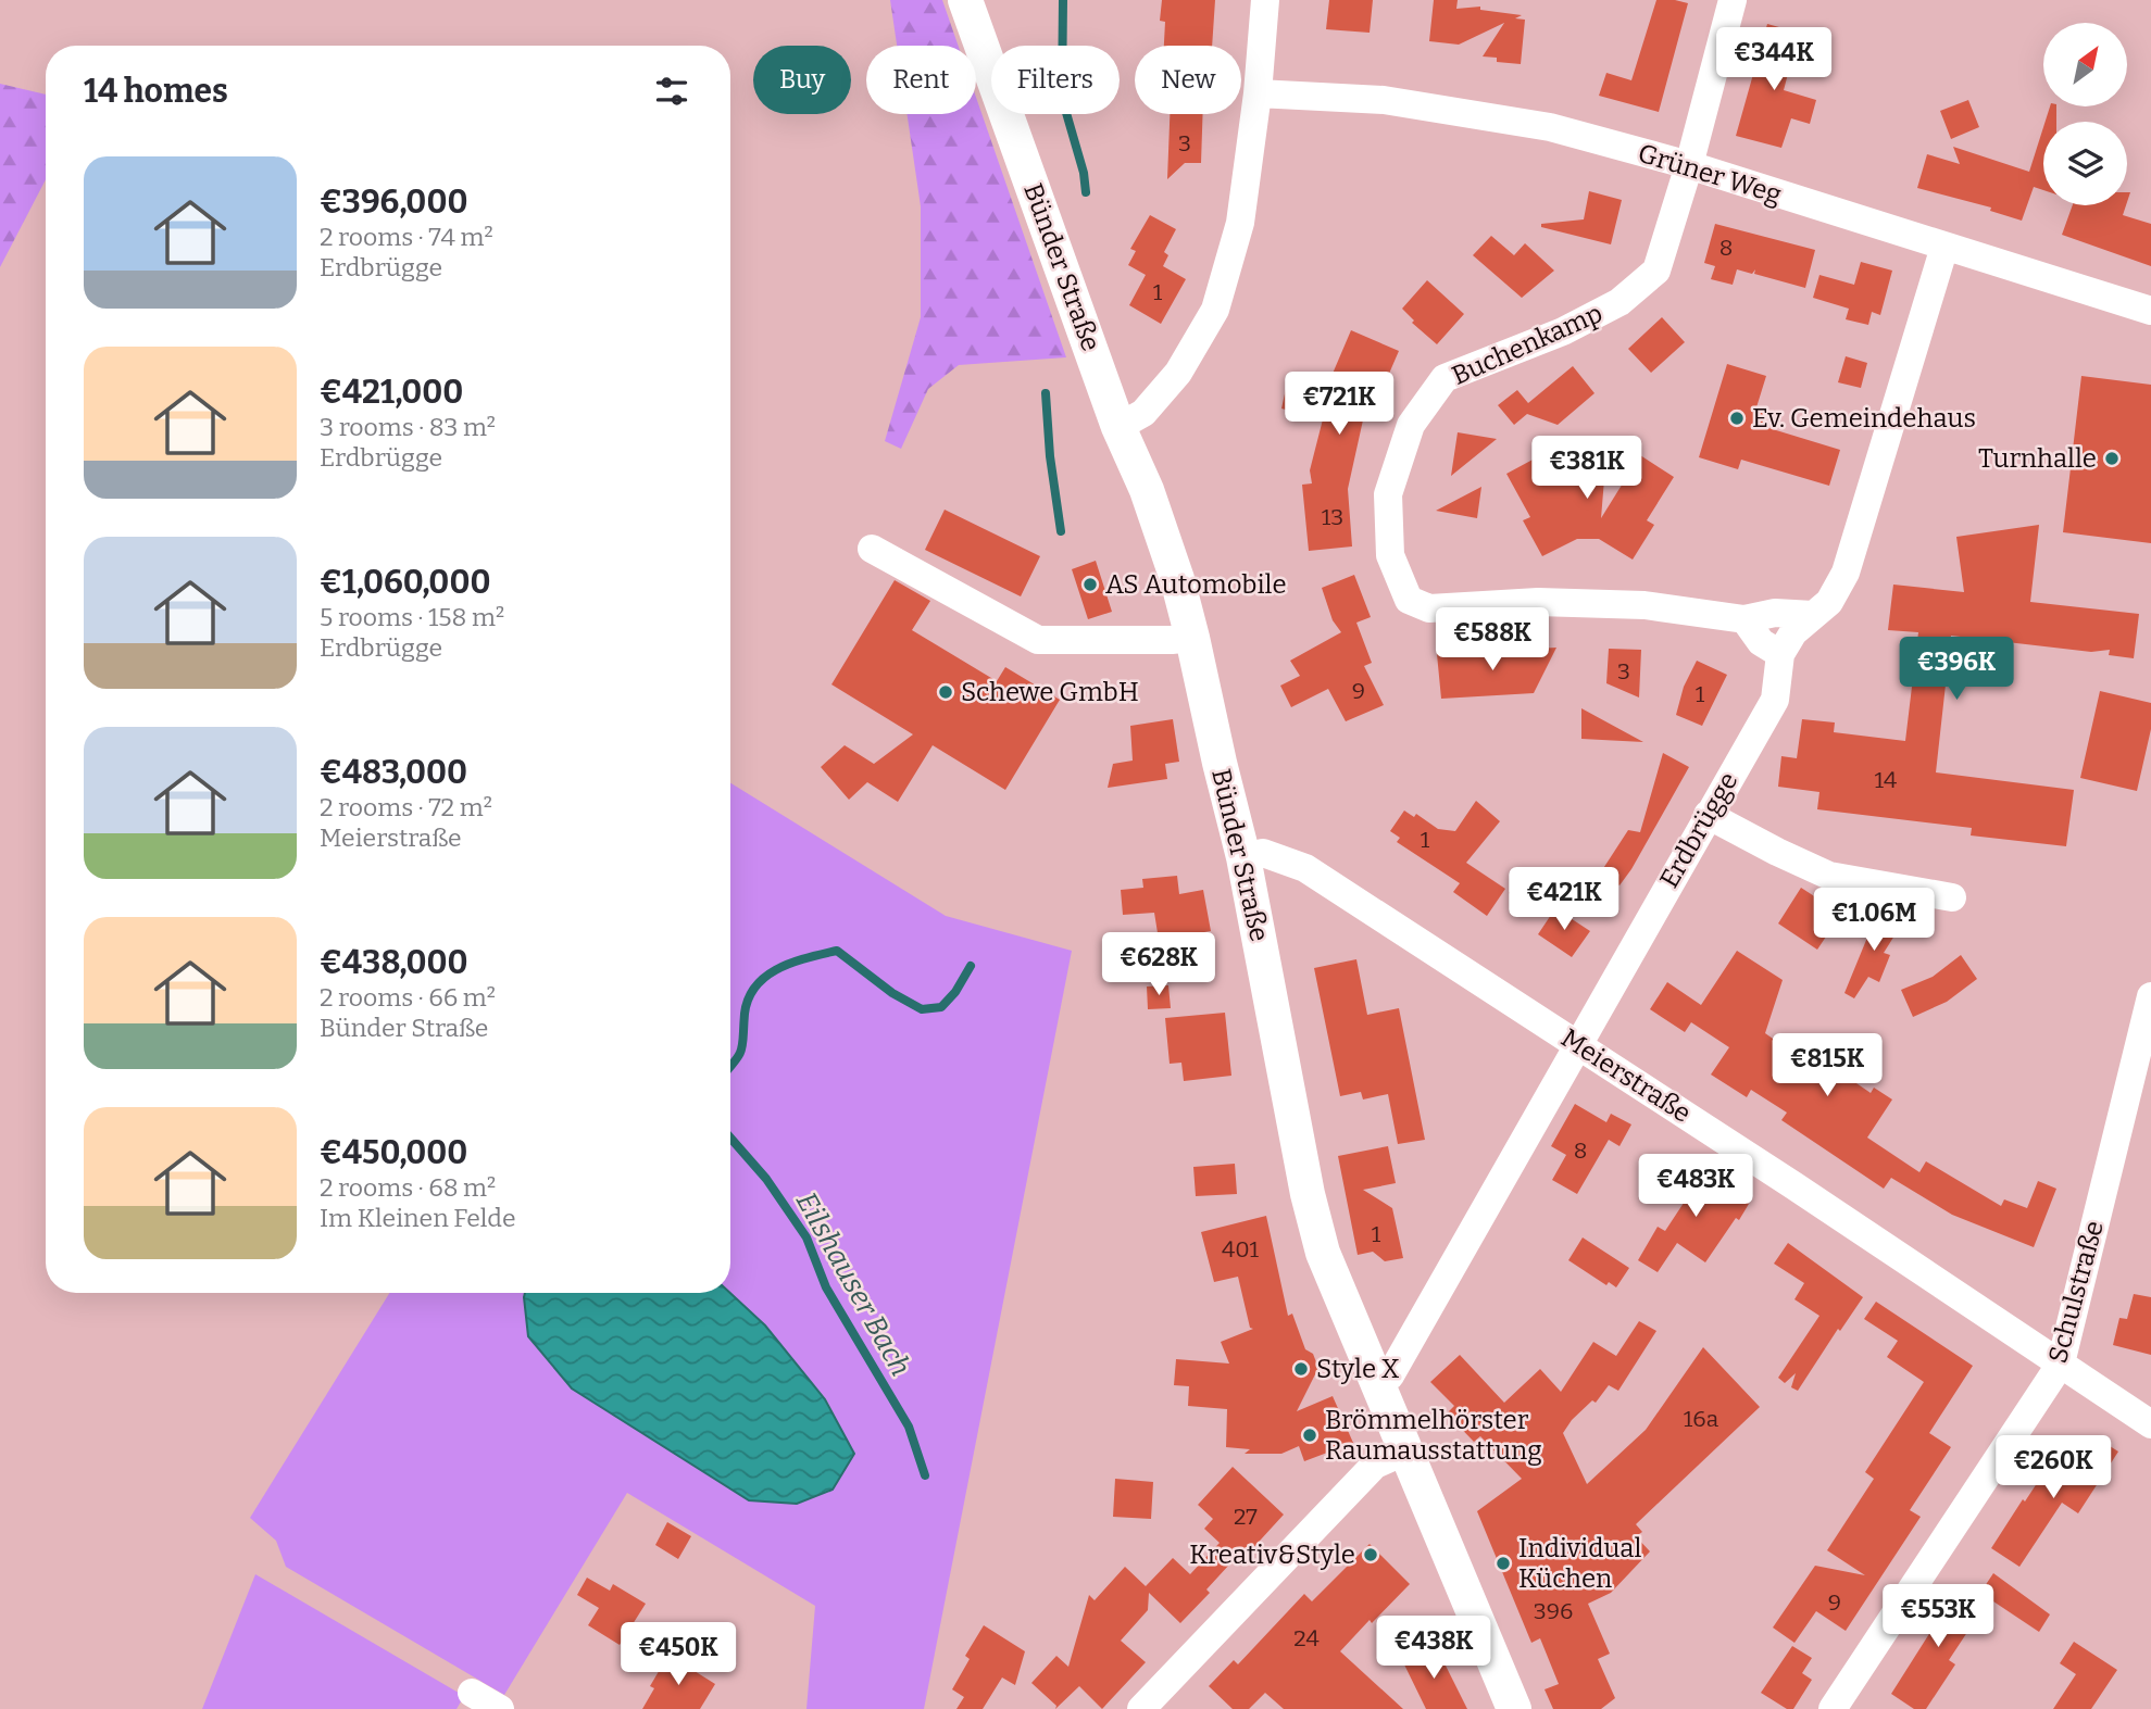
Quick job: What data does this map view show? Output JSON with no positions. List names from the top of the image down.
{
  "streets": {
    "main road": ["Bünder Straße"],
    "street": [
      "Grüner Weg",
      "Buchenkamp",
      "Erdbrügge",
      "Meierstraße",
      "Schulstraße"
    ]
  },
  "crossings": [
    ["Grüner Weg", "Buchenkamp"],
    ["Grüner Weg", "Erdbrügge"],
    ["Bünder Straße", "Erdbrügge"],
    ["Bünder Straße", "Meierstraße"],
    ["Buchenkamp", "Erdbrügge"],
    ["Erdbrügge", "Meierstraße"],
    ["Meierstraße", "Schulstraße"]
  ],
  "water": ["Eilshauser Bach"],
  "places": [
    "Ev. Gemeindehaus",
    "Turnhalle",
    "AS Automobile",
    "Schewe GmbH",
    "Style X",
    "Brömmelhörster Raumausstattung",
    "Kreativ&Style",
    "Individual Küchen"
  ],
  "house_numbers": [
    "3",
    "8",
    "1",
    "13",
    "3",
    "9",
    "1",
    "14",
    "1",
    "8",
    "1",
    "401",
    "16a",
    "27",
    "9",
    "396",
    "24"
  ],
  "north": "top right",
  "page": {
    "price": [
      "€344K",
      "€721K",
      "€381K",
      "€588K",
      "€396K",
      "€421K",
      "€1.06M",
      "€628K",
      "€815K",
      "€483K",
      "€260K",
      "€553K",
      "€438K",
      "€450K"
    ],
    "chip": [
      "Buy",
      "Rent",
      "Filters",
      "New"
    ],
    "heading": "14 homes",
    "list": [
      {
        "name": "€396,000",
        "note": "2 rooms · 74 m² · Erdbrügge"
      },
      {
        "name": "€421,000",
        "note": "3 rooms · 83 m² · Erdbrügge"
      },
      {
        "name": "€1,060,000",
        "note": "5 rooms · 158 m² · Erdbrügge"
      },
      {
        "name": "€483,000",
        "note": "2 rooms · 72 m² · Meierstraße"
      },
      {
        "name": "€438,000",
        "note": "2 rooms · 66 m² · Bünder Straße"
      },
      {
        "name": "€450,000",
        "note": "2 rooms · 68 m² · Im Kleinen Felde"
      }
    ]
  }
}
